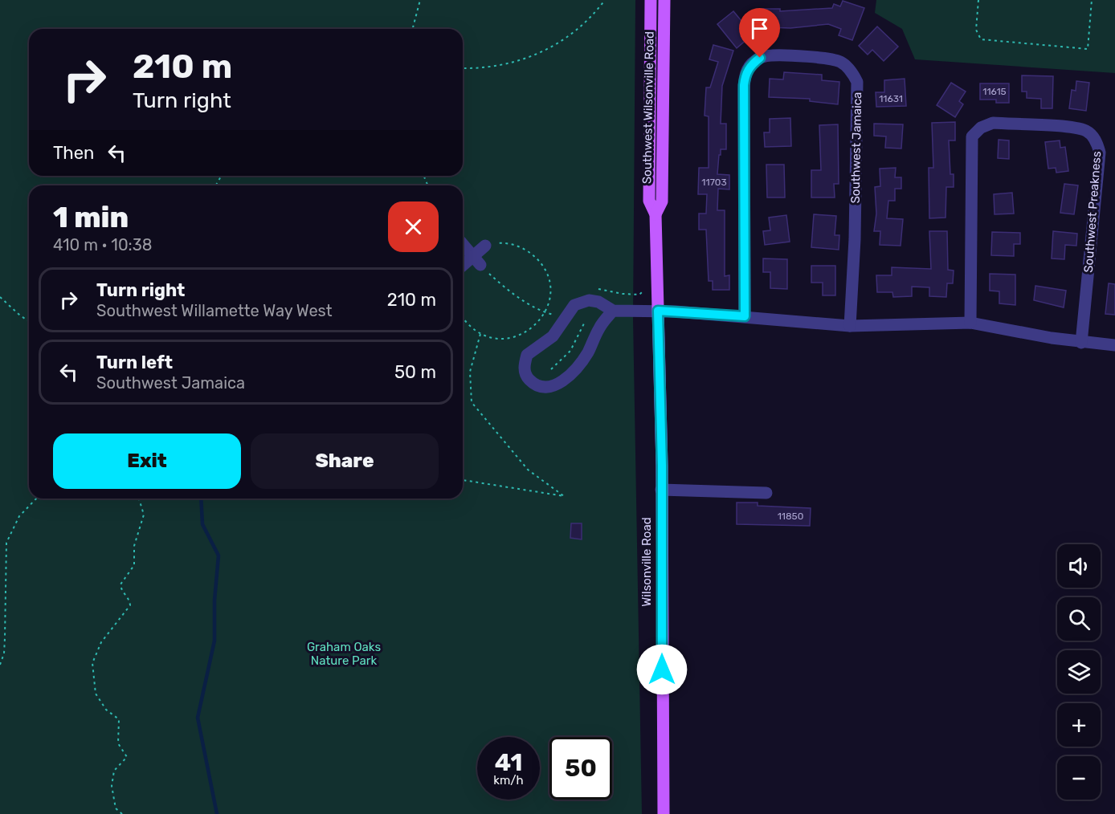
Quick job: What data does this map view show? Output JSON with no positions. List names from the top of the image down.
{
  "streets": {
    "main road": ["Southwest Wilsonville Road", "Wilsonville Road"],
    "street": ["Southwest Jamaica", "Southwest Preakness"]
  },
  "crossings": [
    ["Southwest Wilsonville Road", "Wilsonville Road"]
  ],
  "parks": ["Graham Oaks Nature Park"],
  "house_numbers": [
    "11615",
    "11631",
    "11703",
    "11850"
  ],
  "page": {
    "turn": ["210 m", "Turn right"],
    "then": "Then",
    "heading": ["1 min", "410 m · 10:38"],
    "list": [
      {
        "name": "Turn right",
        "note": "Southwest Willamette Way West",
        "value": "210 m"
      },
      {
        "name": "Turn left",
        "note": "Southwest Jamaica",
        "value": "50 m"
      }
    ],
    "buttons": ["Exit", "Share"],
    "map_buttons": ["+", "−"],
    "speed": "41 km/h",
    "limit": "50"
  }
}
